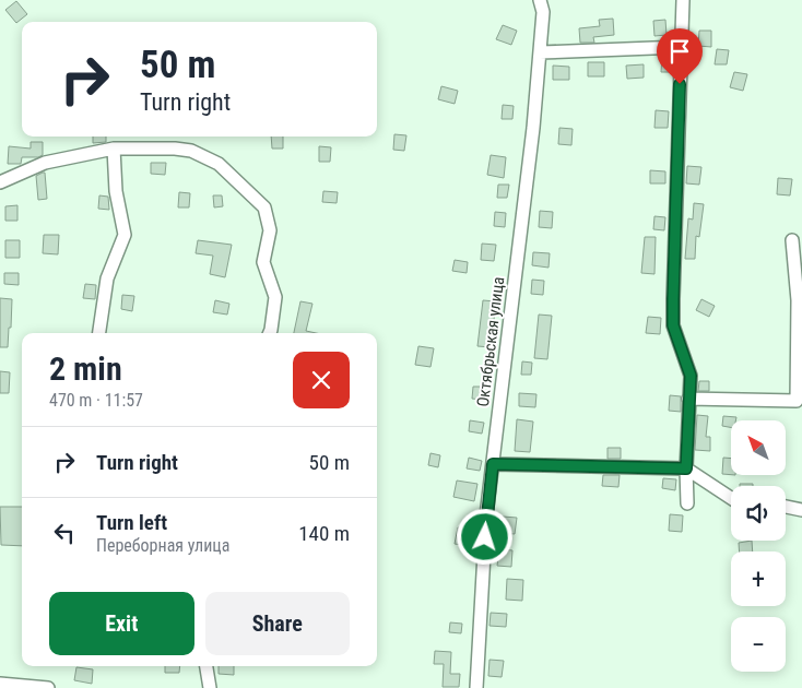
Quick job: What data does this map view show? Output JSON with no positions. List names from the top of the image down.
{
  "streets": {
    "street": ["Октябрьская улица"]
  },
  "north": "top left",
  "page": {
    "turn": ["50 m", "Turn right"],
    "heading": ["2 min", "470 m · 11:57"],
    "map_buttons": ["+", "−"],
    "list": [
      {
        "name": "Turn right",
        "value": "50 m"
      },
      {
        "name": "Turn left",
        "note": "Переборная улица",
        "value": "140 m"
      }
    ],
    "buttons": ["Exit", "Share"]
  }
}
